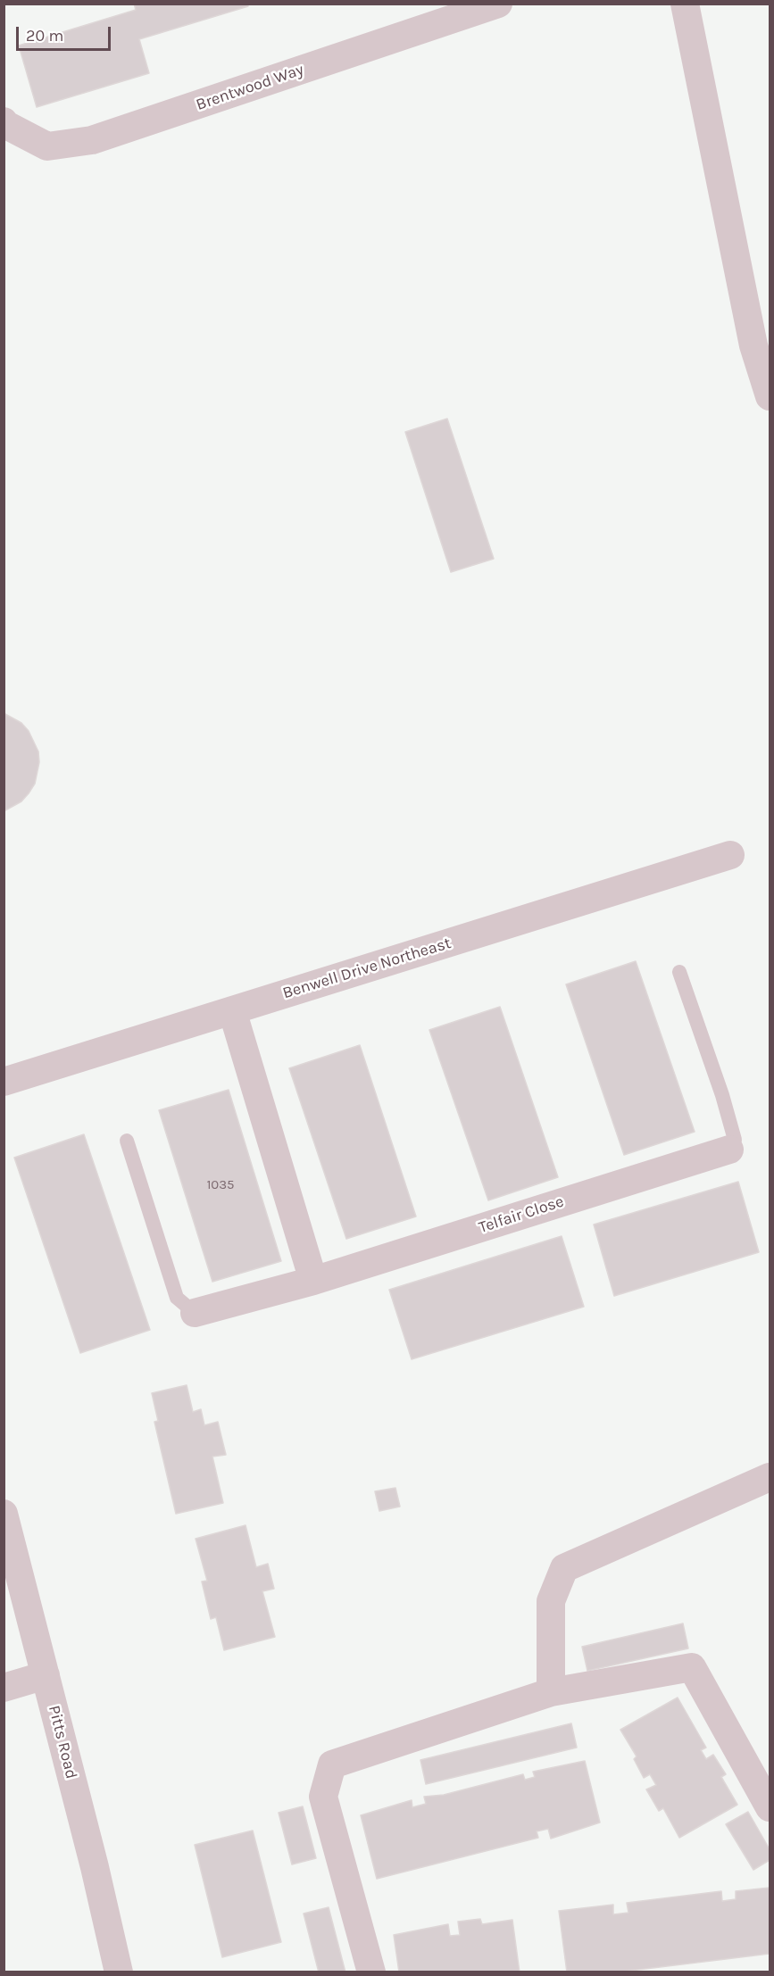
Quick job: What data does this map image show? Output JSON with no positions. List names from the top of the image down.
{
  "streets": {
    "street": [
      "Brentwood Way",
      "Benwell Drive Northeast",
      "Telfair Close",
      "Pitts Road"
    ]
  },
  "house_numbers": ["1035"],
  "scale_bar": "20 m"
}
